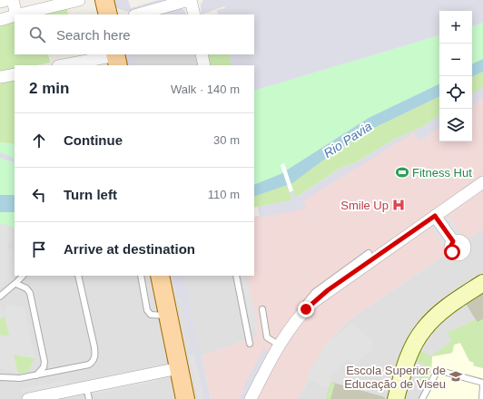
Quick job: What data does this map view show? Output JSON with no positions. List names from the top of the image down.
{
  "water": ["Rio Pavia"],
  "places": {
    "sports": ["Fitness Hut"],
    "hospital": ["Smile Up"],
    "school or university": ["Escola Superior de Educação de Viseu"]
  },
  "page": {
    "map_buttons": ["+", "−"],
    "search": "Search here",
    "heading": ["2 min", "Walk · 140 m"],
    "list": [
      ["Continue", "30 m"],
      ["Turn left", "110 m"],
      "Arrive at destination"
    ]
  }
}
